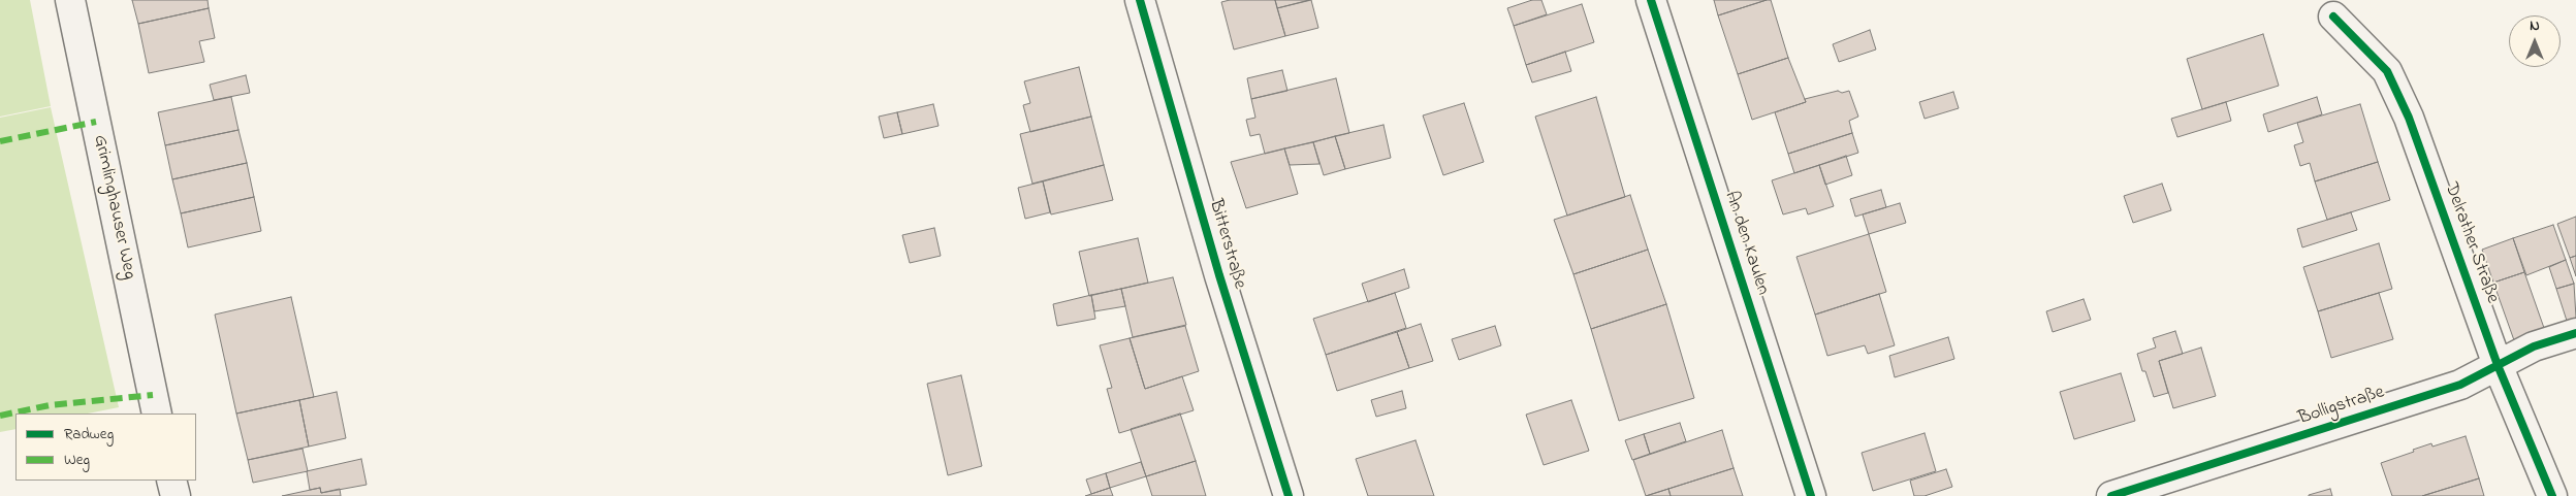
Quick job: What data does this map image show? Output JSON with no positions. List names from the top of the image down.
{
  "streets": {
    "street": [
      "Grimlinghauser Weg",
      "An den Kaulen",
      "Delrather Straße",
      "Bitterstraße",
      "Bolligstraße"
    ]
  },
  "crossings": [
    ["Delrather Straße", "Bolligstraße"]
  ],
  "legend": ["Radweg", "Weg"],
  "north": "top"
}
